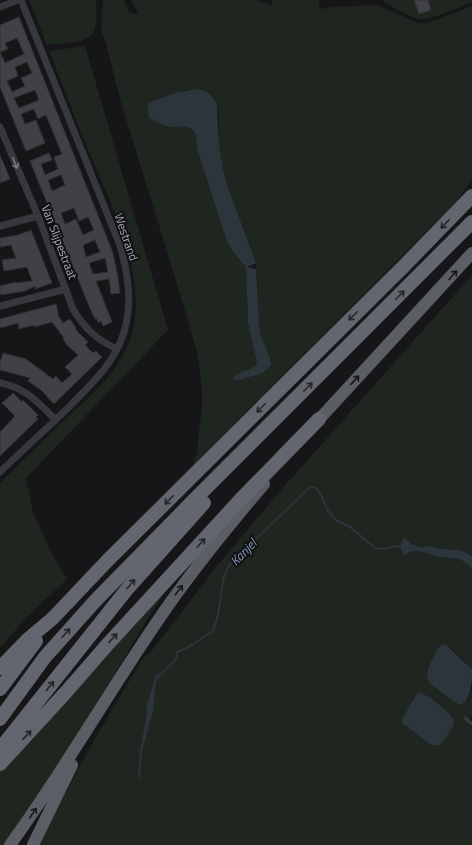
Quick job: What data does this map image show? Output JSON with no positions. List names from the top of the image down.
{
  "streets": {
    "street": ["Westrand", "Van Slijpestraat"]
  },
  "crossings": [
    ["Westrand", "Van Slijpestraat"]
  ],
  "one_way": ["Van Slijpestraat"],
  "water": ["Kanjel"]
}
